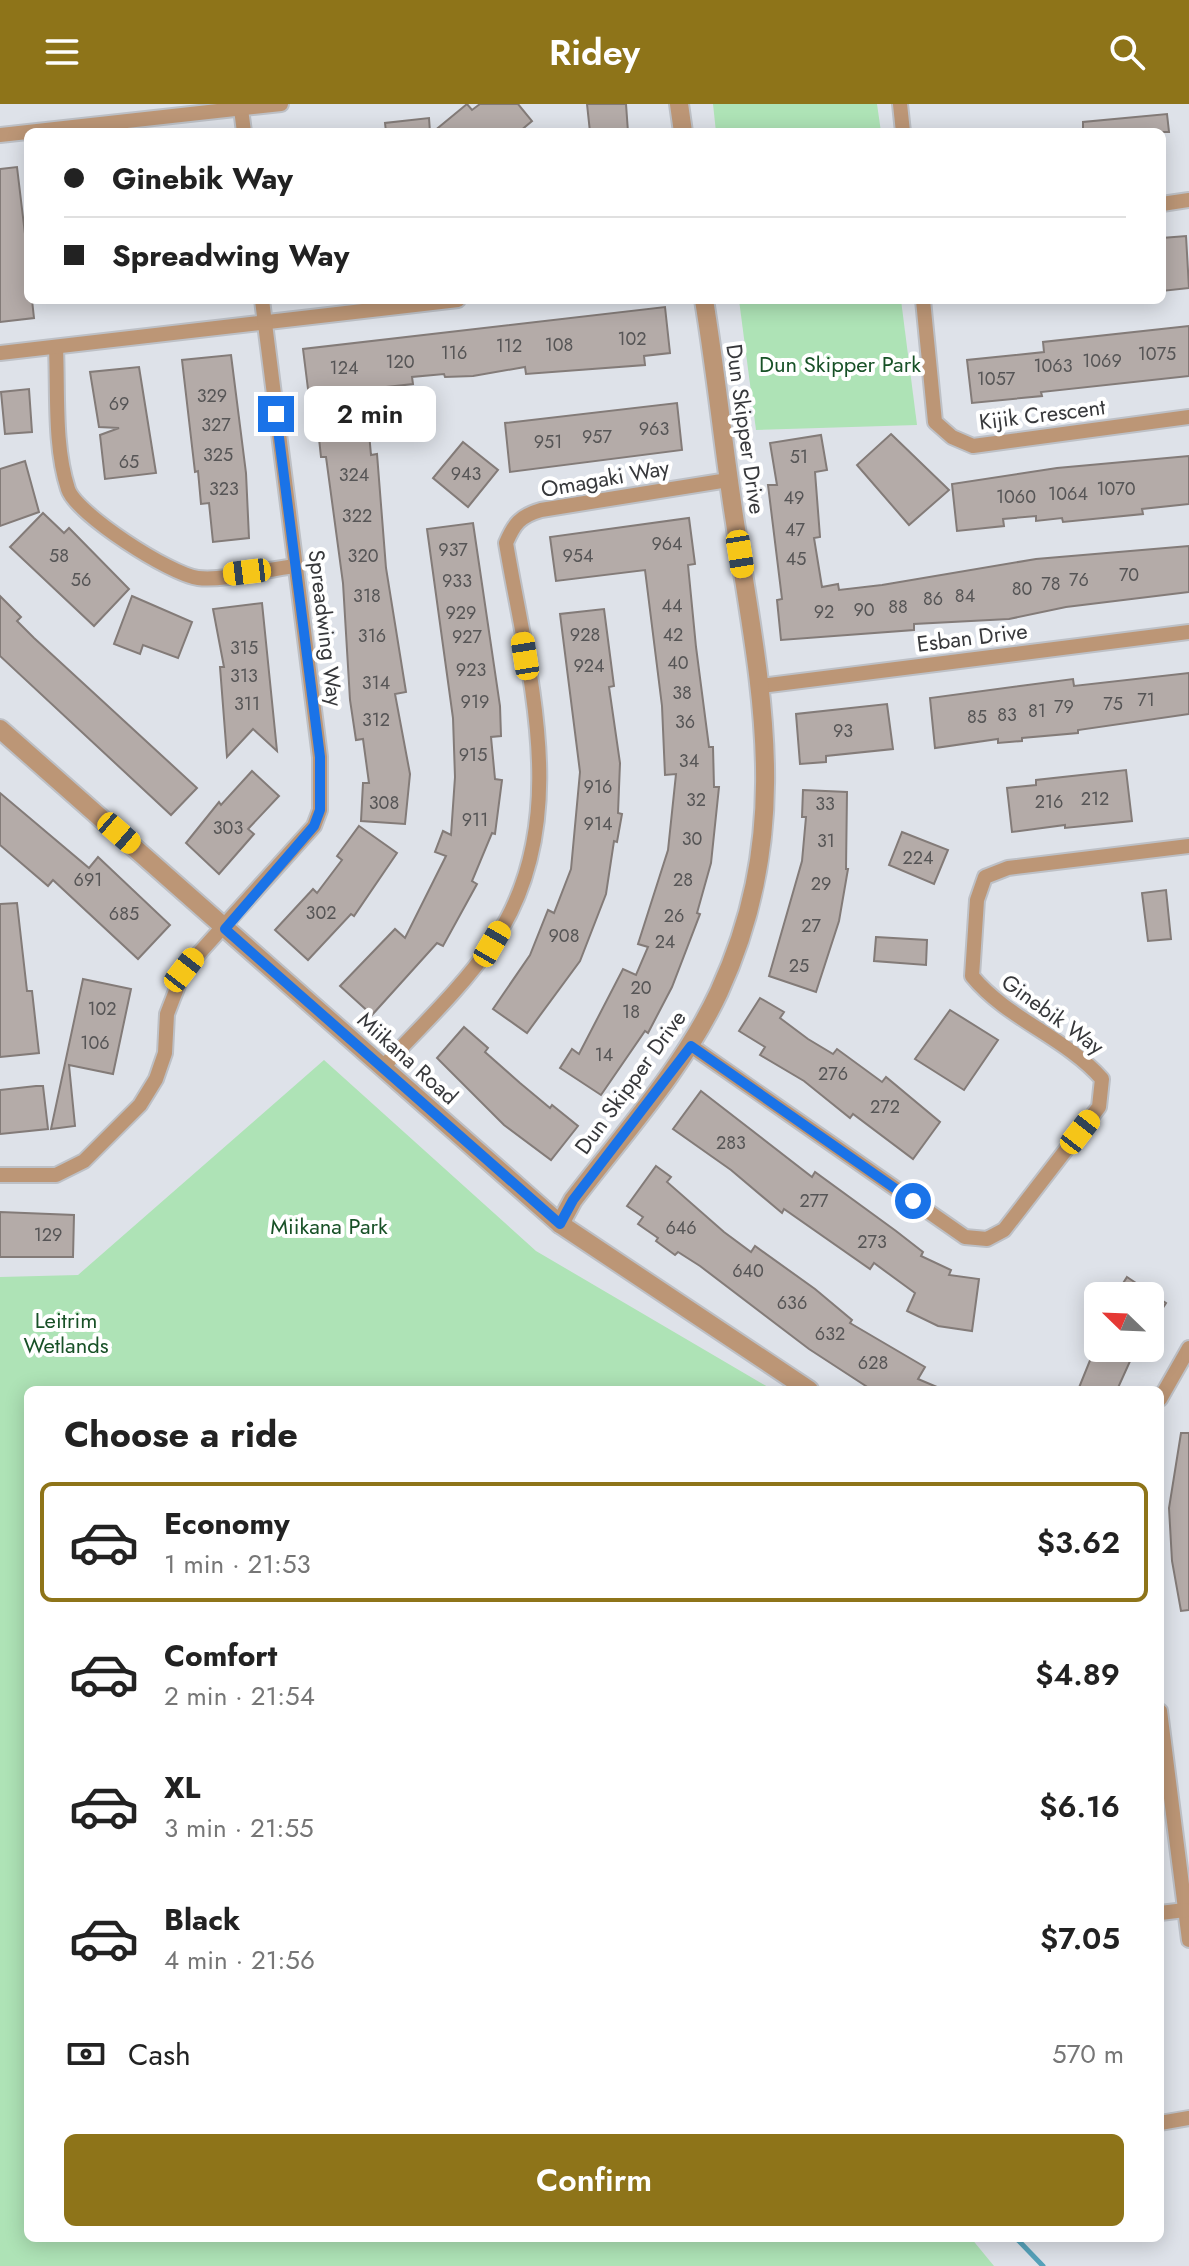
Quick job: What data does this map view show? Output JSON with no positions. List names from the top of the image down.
{
  "streets": {
    "street": [
      "Kijik Crescent",
      "Dun Skipper Drive",
      "Omagaki Way",
      "Spreadwing Way",
      "Esban Drive",
      "Ginebik Way",
      "Miikana Road"
    ]
  },
  "crossings": [
    ["Dun Skipper Drive", "Omagaki Way"],
    ["Dun Skipper Drive", "Esban Drive"],
    ["Dun Skipper Drive", "Ginebik Way"],
    ["Dun Skipper Drive", "Miikana Road"],
    ["Omagaki Way", "Miikana Road"],
    ["Spreadwing Way", "Miikana Road"]
  ],
  "parks": ["Dun Skipper Park", "Miikana Park", "Leitrim Wetlands"],
  "house_numbers": [
    "102",
    "108",
    "112",
    "116",
    "1075",
    "1069",
    "120",
    "1063",
    "124",
    "1057",
    "329",
    "69",
    "327",
    "963",
    "957",
    "951",
    "325",
    "51",
    "65",
    "943",
    "324",
    "323",
    "1070",
    "1064",
    "1060",
    "49",
    "322",
    "47",
    "964",
    "937",
    "58",
    "320",
    "954",
    "45",
    "70",
    "56",
    "76",
    "933",
    "78",
    "80",
    "318",
    "84",
    "86",
    "44",
    "88",
    "90",
    "92",
    "929",
    "928",
    "42",
    "316",
    "927",
    "315",
    "40",
    "924",
    "923",
    "313",
    "314",
    "38",
    "71",
    "919",
    "311",
    "75",
    "79",
    "81",
    "83",
    "85",
    "312",
    "36",
    "93",
    "915",
    "34",
    "916",
    "212",
    "32",
    "216",
    "308",
    "33",
    "911",
    "914",
    "303",
    "30",
    "31",
    "224",
    "691",
    "28",
    "29",
    "302",
    "685",
    "26",
    "27",
    "908",
    "24",
    "25",
    "20",
    "102",
    "18",
    "106",
    "14",
    "276",
    "272",
    "283",
    "277",
    "646",
    "129",
    "273",
    "640",
    "636",
    "632",
    "628"
  ],
  "north": "top left",
  "page": {
    "header": "Ridey",
    "banner": ["Ginebik Way", "Spreadwing Way"],
    "bubble": "2 min",
    "heading": "Choose a ride",
    "list": [
      {
        "name": "Economy",
        "note": "1 min · 21:53",
        "value": "$3.62"
      },
      {
        "name": "Comfort",
        "note": "2 min · 21:54",
        "value": "$4.89"
      },
      {
        "name": "XL",
        "note": "3 min · 21:55",
        "value": "$6.16"
      },
      {
        "name": "Black",
        "note": "4 min · 21:56",
        "value": "$7.05"
      }
    ],
    "pay": ["Cash", "570 m"],
    "buttons": "Confirm"
  }
}
